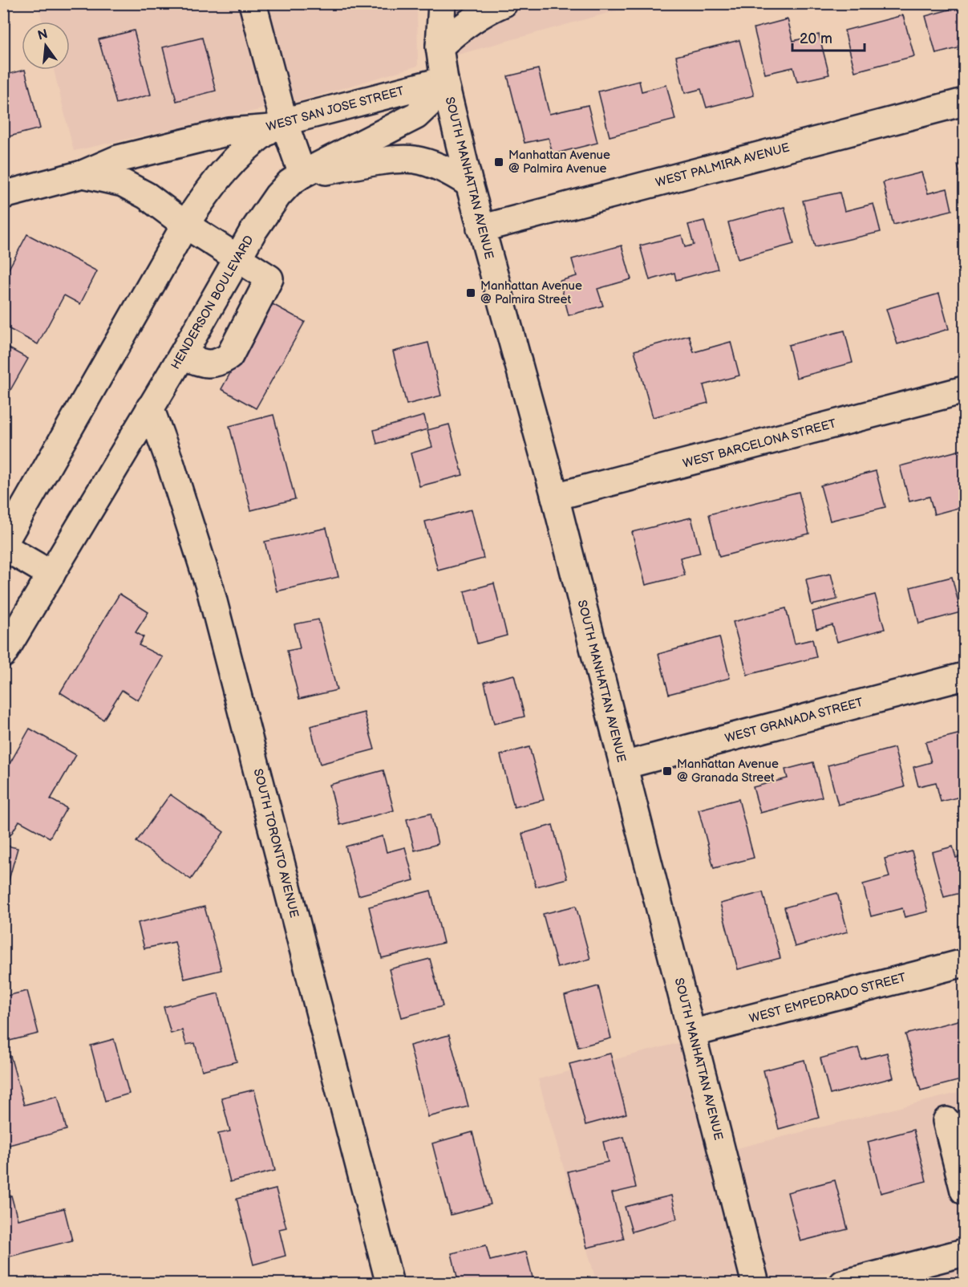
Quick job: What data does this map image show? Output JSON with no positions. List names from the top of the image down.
{
  "streets": {
    "street": [
      "WEST SAN JOSE STREET",
      "WEST PALMIRA AVENUE",
      "SOUTH MANHATTAN AVENUE",
      "HENDERSON BOULEVARD",
      "WEST BARCELONA STREET",
      "WEST GRANADA STREET",
      "SOUTH TORONTO AVENUE",
      "WEST EMPEDRADO STREET"
    ]
  },
  "crossings": [
    ["WEST SAN JOSE STREET", "SOUTH MANHATTAN AVENUE"],
    ["WEST SAN JOSE STREET", "HENDERSON BOULEVARD"],
    ["WEST PALMIRA AVENUE", "SOUTH MANHATTAN AVENUE"],
    ["SOUTH MANHATTAN AVENUE", "HENDERSON BOULEVARD"],
    ["SOUTH MANHATTAN AVENUE", "WEST BARCELONA STREET"],
    ["SOUTH MANHATTAN AVENUE", "WEST GRANADA STREET"],
    ["SOUTH MANHATTAN AVENUE", "WEST EMPEDRADO STREET"],
    ["HENDERSON BOULEVARD", "SOUTH TORONTO AVENUE"]
  ],
  "places": {
    "transit": ["Manhattan Avenue @ Palmira Avenue", "Manhattan Avenue @ Palmira Street", "Manhattan Avenue @ Granada Street"]
  },
  "scale_bar": "20 m",
  "north": "top"
}
